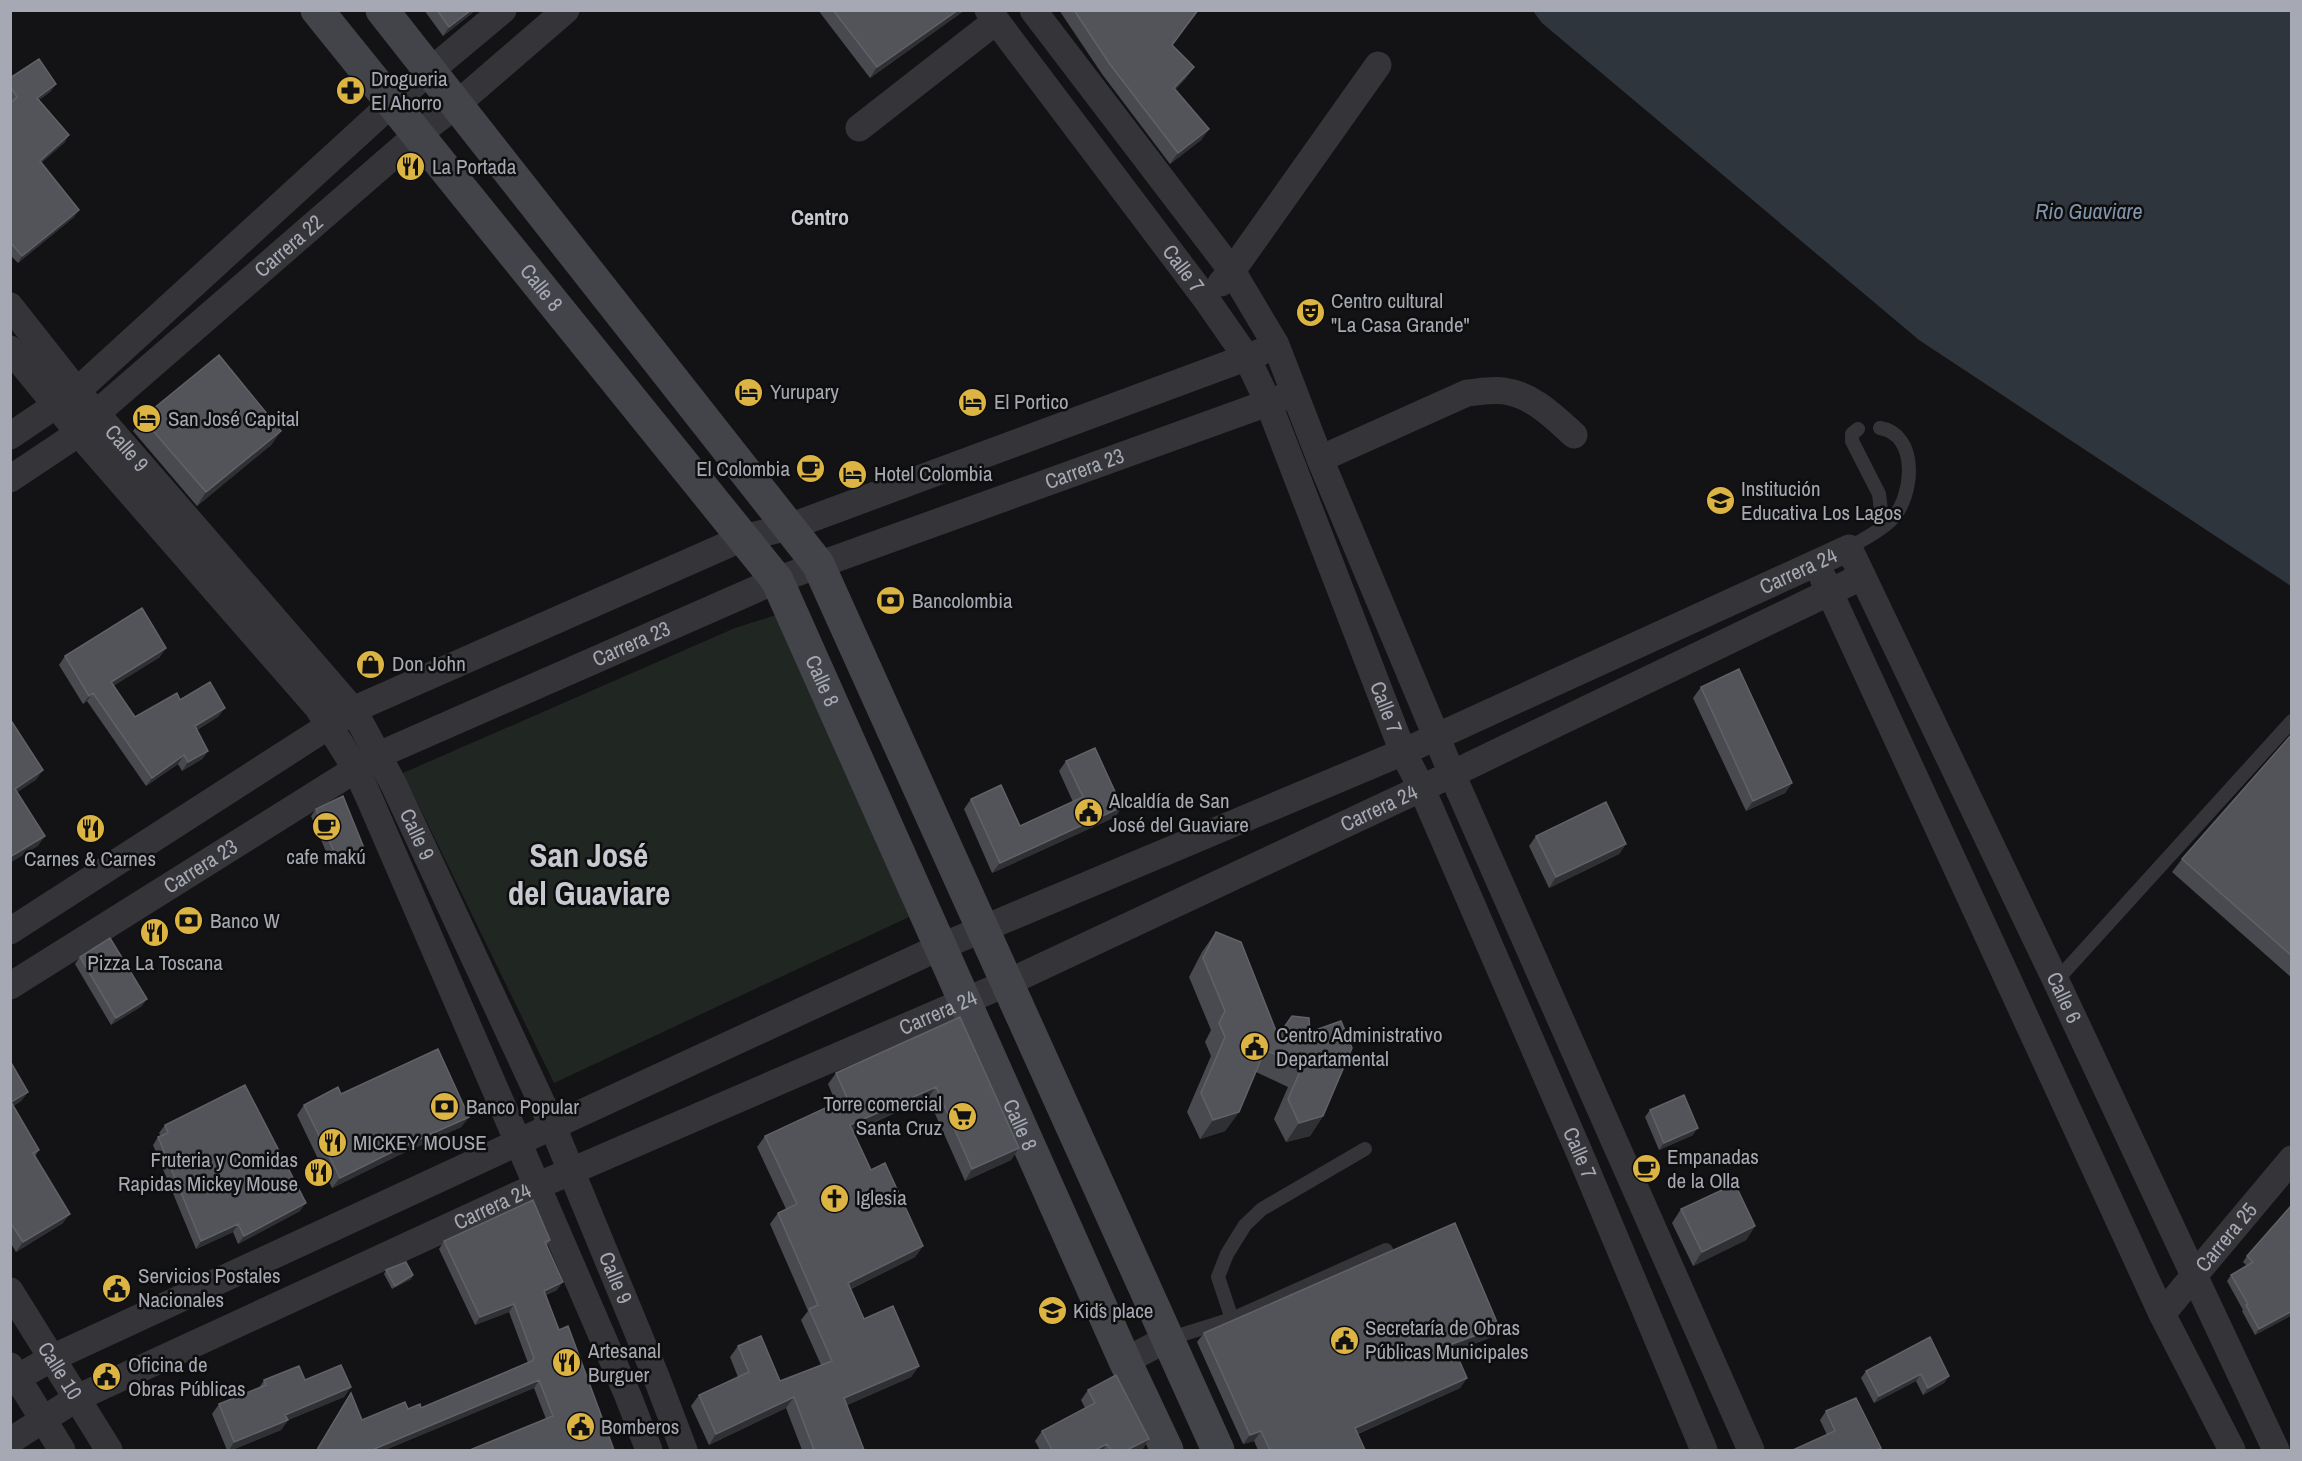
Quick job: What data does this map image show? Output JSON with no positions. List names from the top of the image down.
{
  "streets": {
    "main road": ["Calle 8"],
    "street": [
      "Carrera 22",
      "Calle 7",
      "Calle 9",
      "Carrera 23",
      "Carrera 24",
      "Calle 6",
      "Carrera 25",
      "Calle 10"
    ]
  },
  "crossings": [
    ["Carrera 22", "Calle 8"],
    ["Carrera 22", "Calle 9"],
    ["Calle 7", "Carrera 23"],
    ["Calle 7", "Carrera 24"],
    ["Calle 8", "Carrera 23"],
    ["Calle 8", "Carrera 24"],
    ["Calle 9", "Carrera 23"],
    ["Calle 9", "Carrera 24"],
    ["Carrera 24", "Calle 6"],
    ["Carrera 24", "Calle 10"],
    ["Calle 6", "Carrera 25"]
  ],
  "districts": ["Centro", "San José del Guaviare"],
  "water": ["Rio Guaviare"],
  "places": {
    "pharmacy": ["Drogueria El Ahorro"],
    "restaurant": [
      "La Portada",
      "Carnes & Carnes",
      "Pizza La Toscana",
      "MICKEY MOUSE",
      "Fruteria y Comidas Rapidas Mickey Mouse",
      "Artesanal Burguer"
    ],
    "theatre": ["Centro cultural \"La Casa Grande\""],
    "hotel": [
      "Yurupary",
      "El Portico",
      "San José Capital",
      "Hotel Colombia"
    ],
    "cafe": ["El Colombia", "cafe makú", "Empanadas de la Olla"],
    "school or university": ["Institución Educativa Los Lagos", "Kid´s place"],
    "bank": ["Bancolombia", "Banco W", "Banco Popular"],
    "shop": ["Don John"],
    "public building": [
      "Alcaldía de San José del Guaviare",
      "Centro Administrativo Departamental",
      "Servicios Postales Nacionales",
      "Secretaría de Obras Públicas Municipales",
      "Oficina de Obras Públicas",
      "Bomberos"
    ],
    "supermarket": ["Torre comercial Santa Cruz"],
    "church": ["Iglesia"]
  }
}
